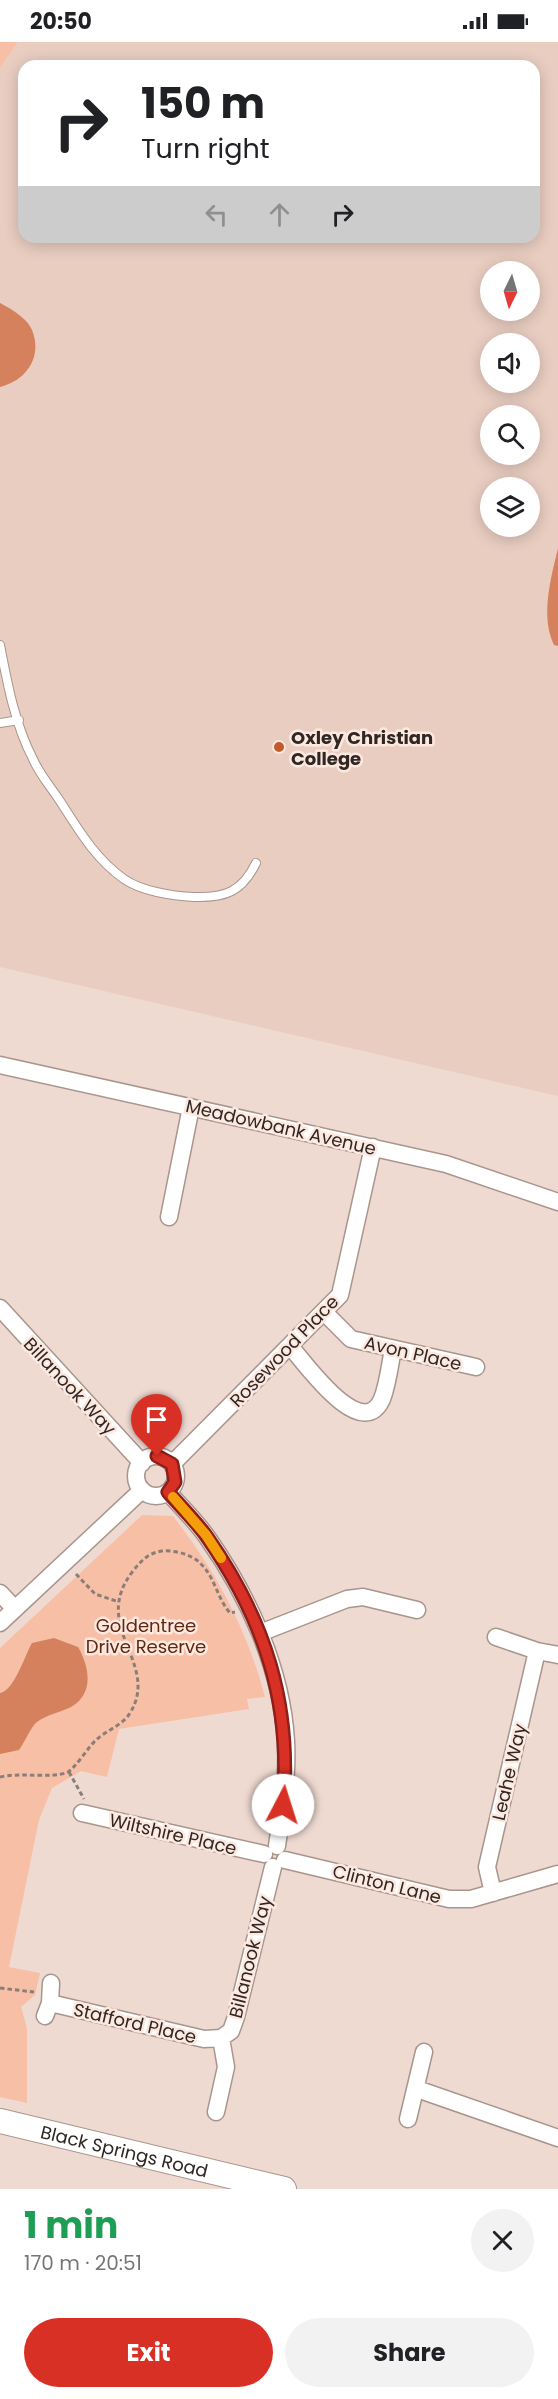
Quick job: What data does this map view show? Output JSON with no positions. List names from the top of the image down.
{
  "streets": {
    "main road": ["Black Springs Road"],
    "street": [
      "Meadowbank Avenue",
      "Rosewood Place",
      "Avon Place",
      "Billanook Way",
      "Leahe Way",
      "Wiltshire Place",
      "Clinton Lane",
      "Stafford Place"
    ]
  },
  "crossings": [
    ["Meadowbank Avenue", "Rosewood Place"],
    ["Rosewood Place", "Avon Place"],
    ["Rosewood Place", "Billanook Way"],
    ["Billanook Way", "Wiltshire Place"],
    ["Billanook Way", "Clinton Lane"],
    ["Billanook Way", "Stafford Place"],
    ["Leahe Way", "Clinton Lane"],
    ["Wiltshire Place", "Clinton Lane"]
  ],
  "parks": ["Goldentree Drive Reserve"],
  "places": ["Oxley Christian College"],
  "north": "bottom",
  "page": {
    "status": "20:50",
    "turn": ["150 m", "Turn right"],
    "heading": ["1 min", "170 m · 20:51"],
    "buttons": ["Exit", "Share"]
  }
}
